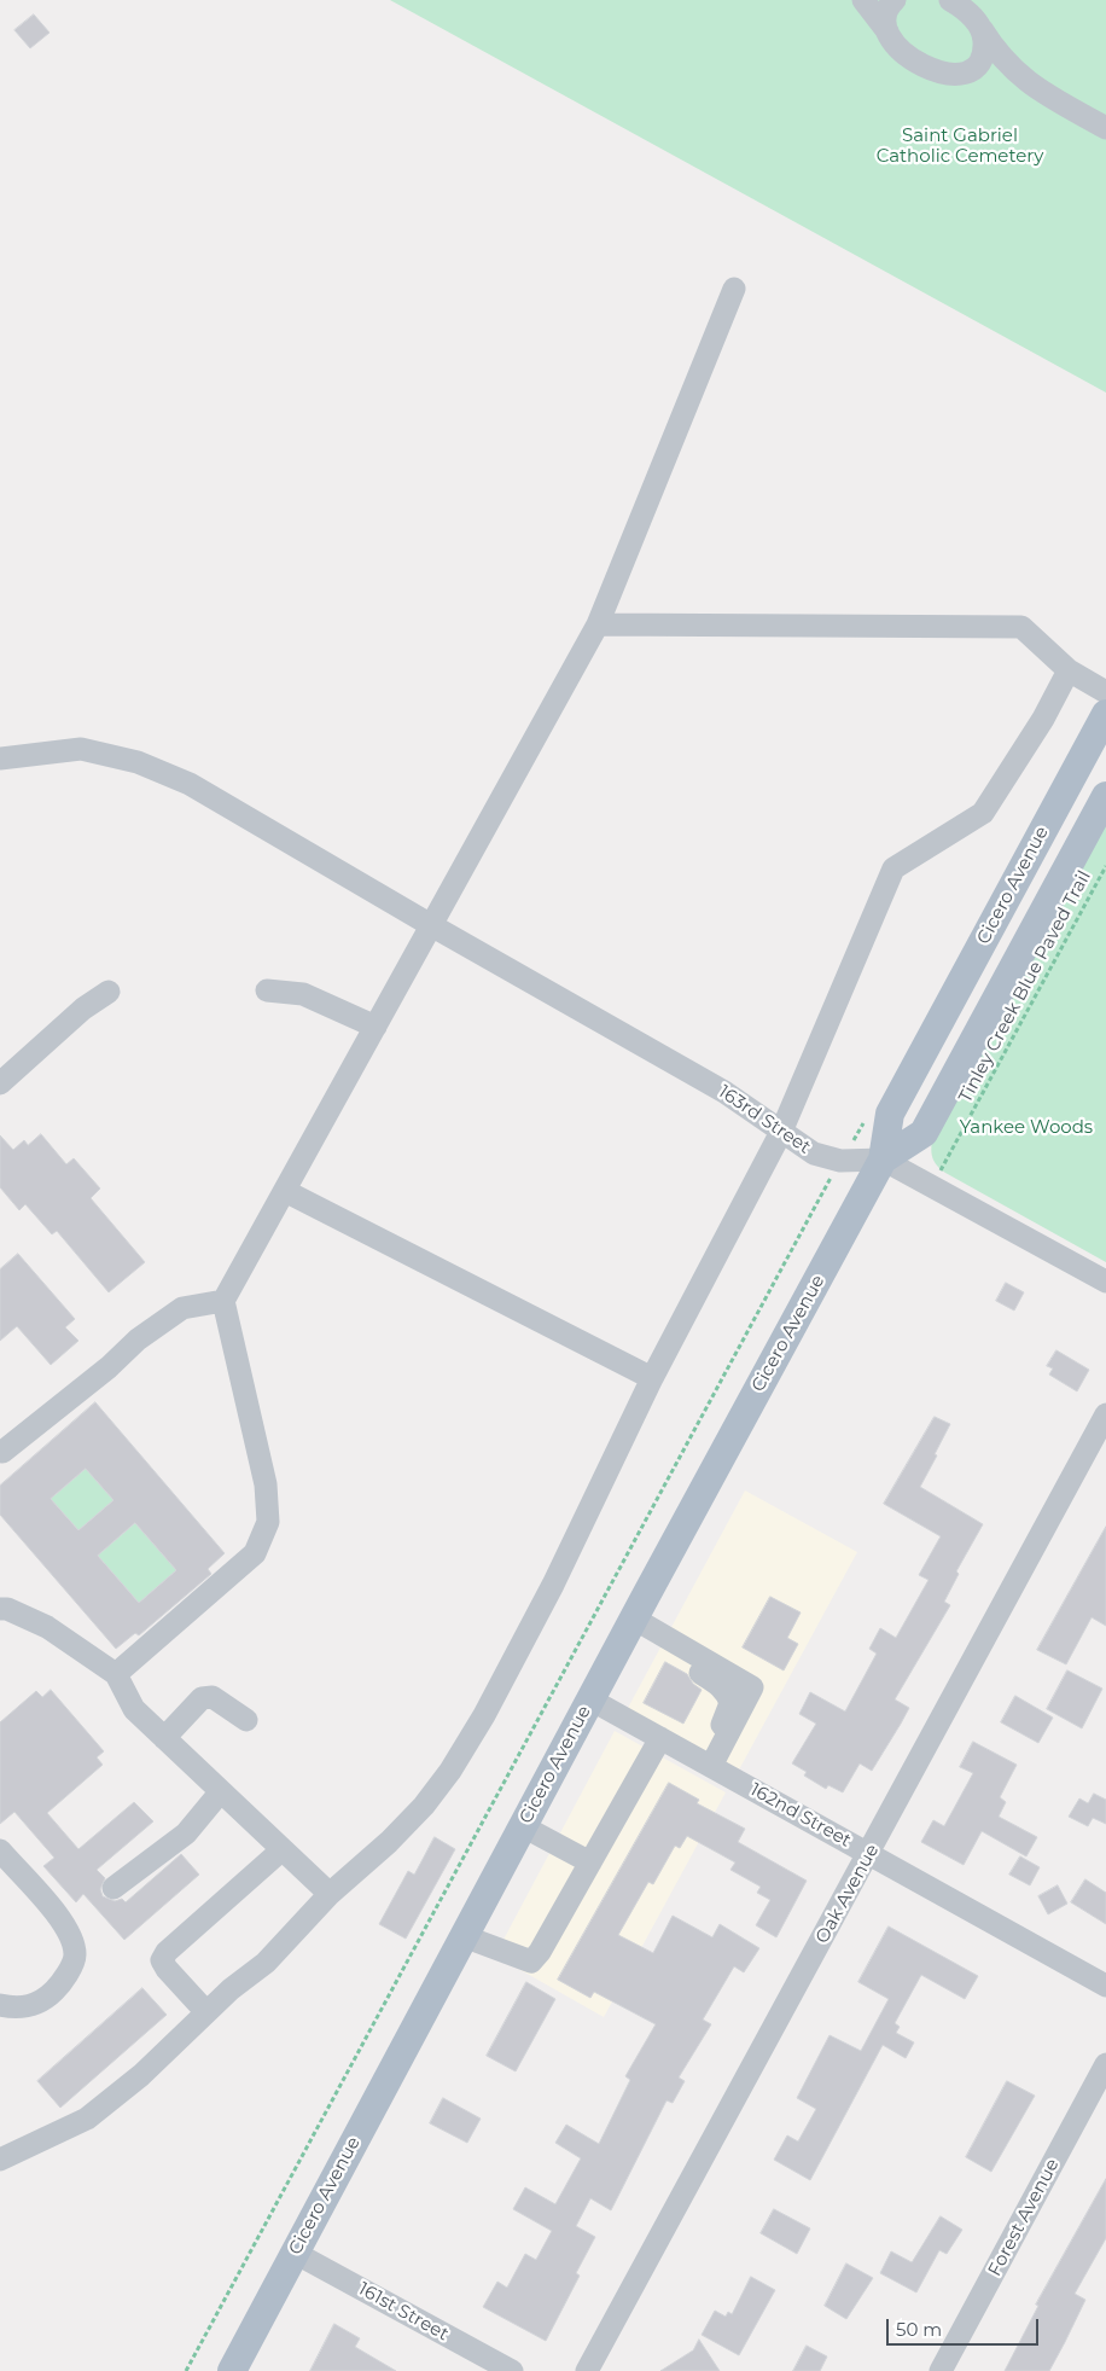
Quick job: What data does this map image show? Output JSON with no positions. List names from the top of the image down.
{
  "streets": {
    "main road": ["Cicero Avenue"],
    "street": [
      "163rd Street",
      "162nd Street",
      "Oak Avenue",
      "Forest Avenue",
      "161st Street"
    ],
    "path": ["Tinley Creek Blue Paved Trail"]
  },
  "crossings": [
    ["Cicero Avenue", "163rd Street"],
    ["Cicero Avenue", "162nd Street"],
    ["Cicero Avenue", "161st Street"],
    ["Tinley Creek Blue Paved Trail", "163rd Street"],
    ["162nd Street", "Oak Avenue"]
  ],
  "parks": ["Saint Gabriel Catholic Cemetery", "Yankee Woods"],
  "scale_bar": "50 m"
}
